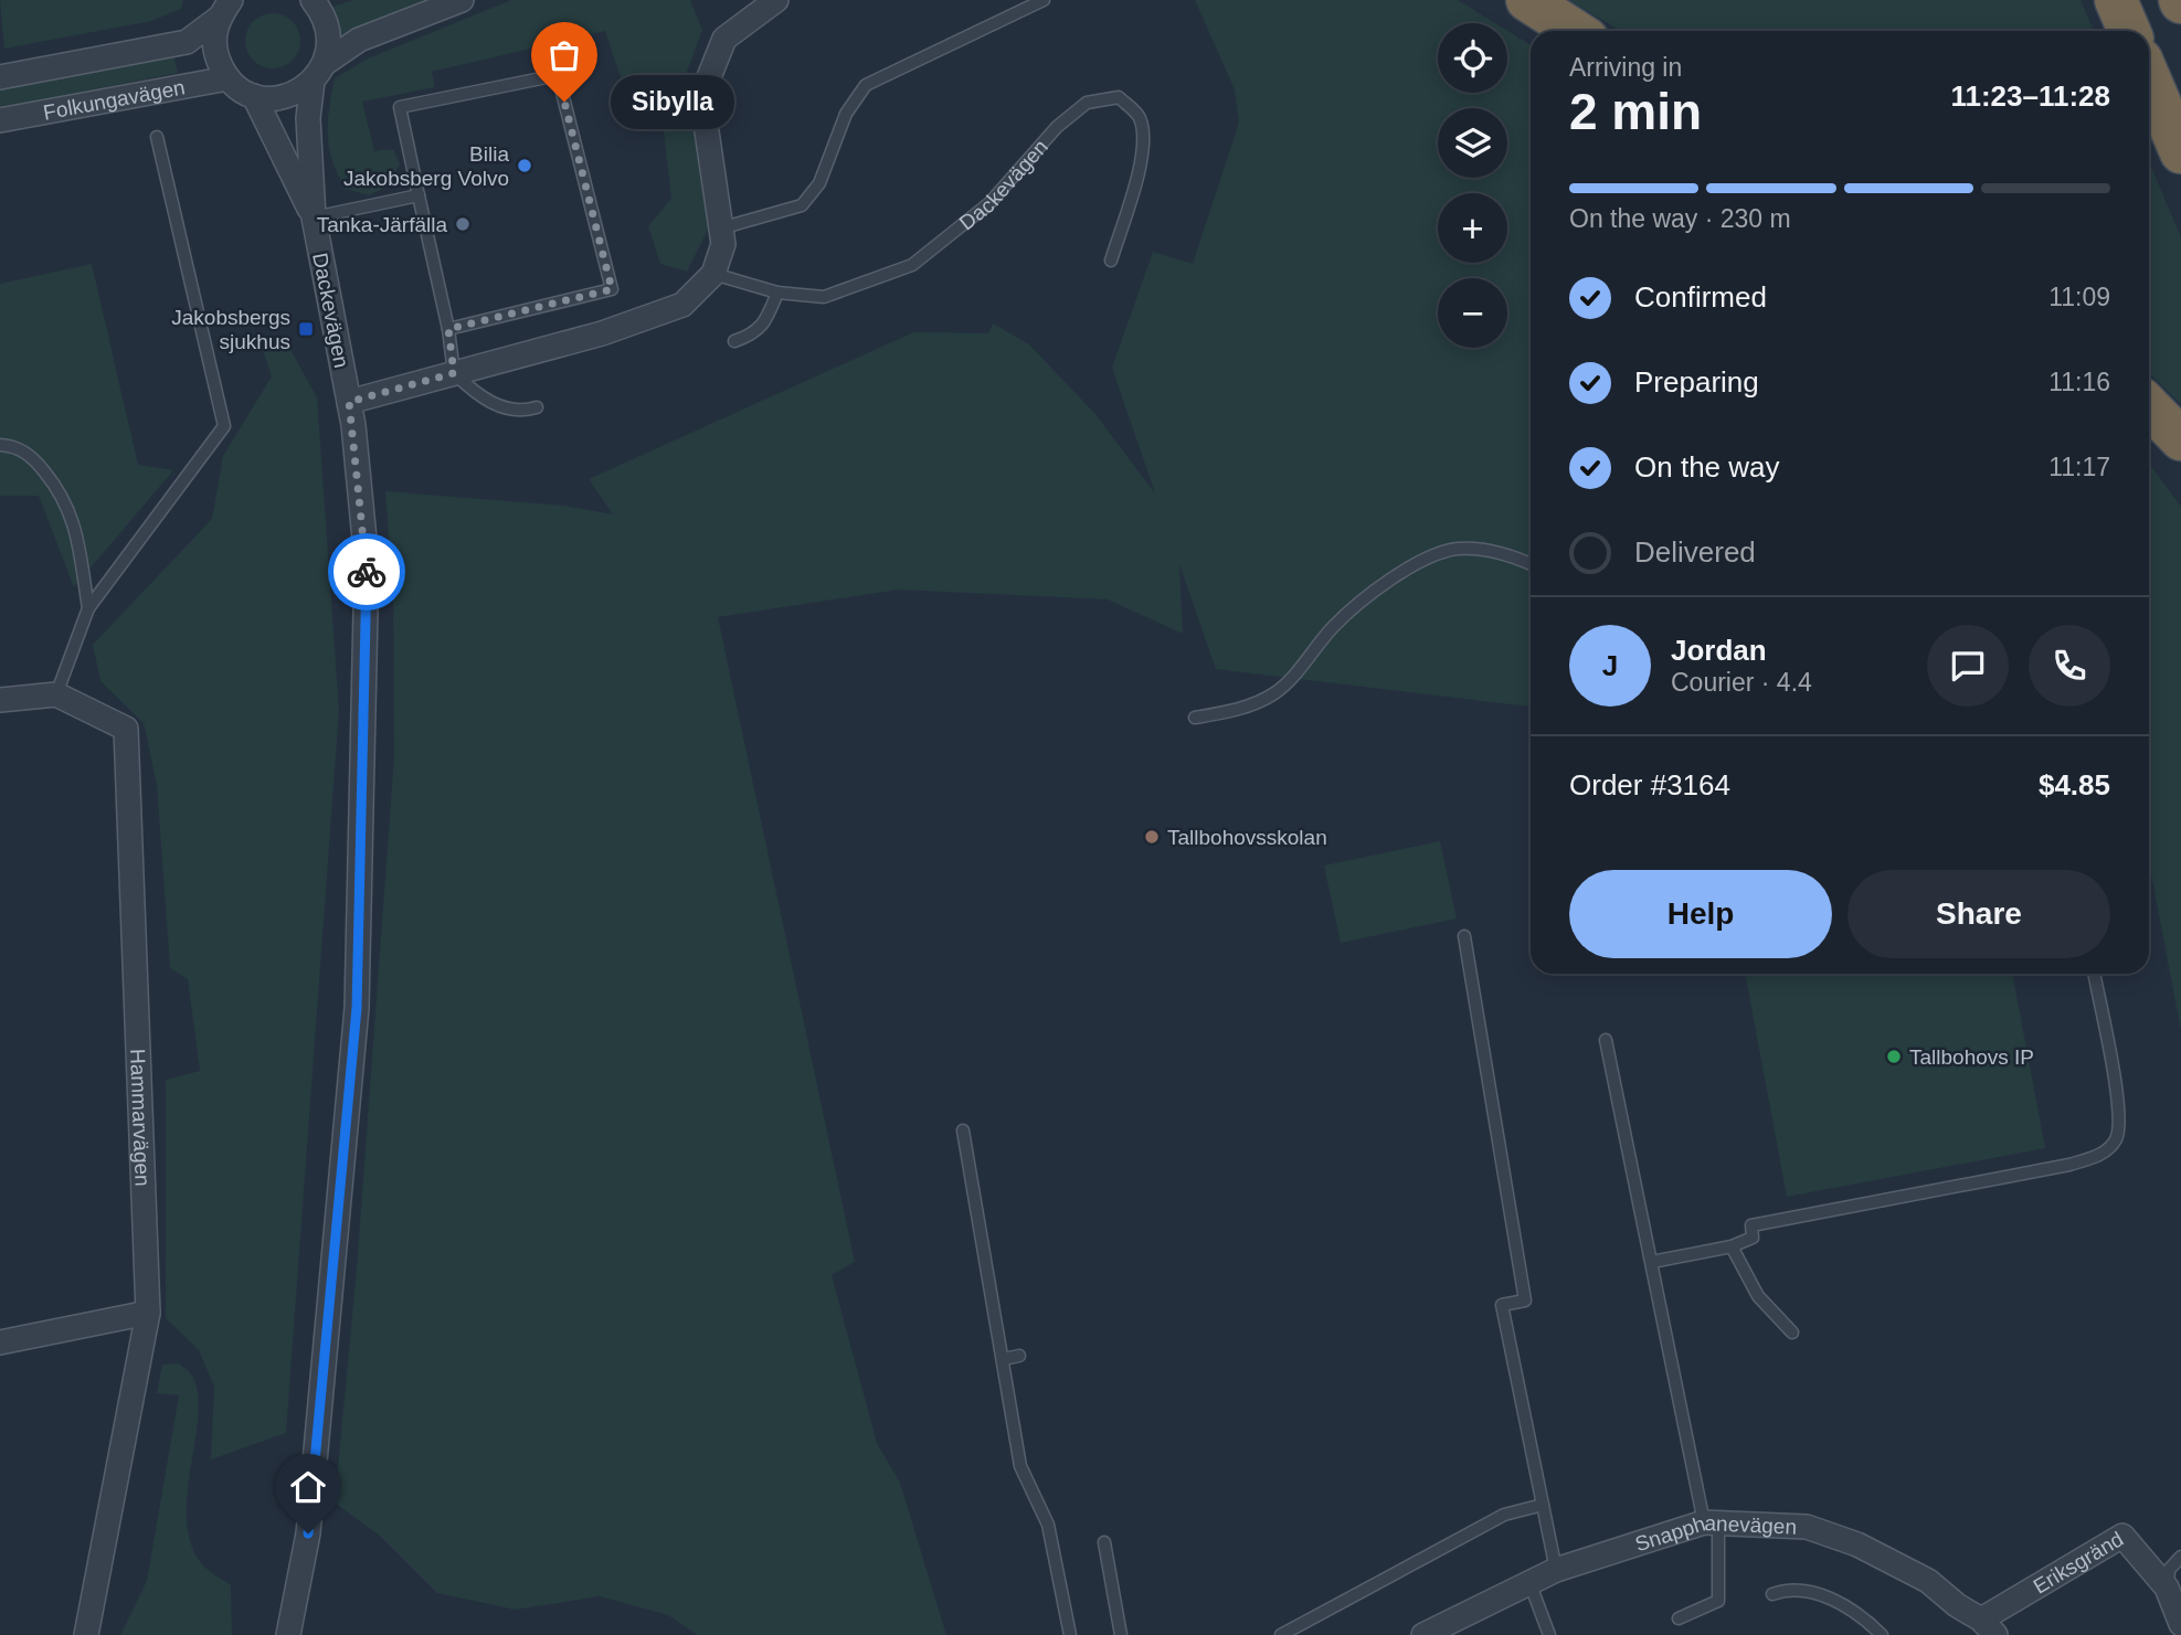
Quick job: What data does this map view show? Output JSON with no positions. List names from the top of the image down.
{
  "streets": {
    "street": [
      "Folkungavägen",
      "Dackevägen",
      "Hammarvägen",
      "Snapphanevägen",
      "Eriksgränd"
    ]
  },
  "crossings": [
    ["Snapphanevägen", "Eriksgränd"]
  ],
  "places": {
    "other": [
      "Sibylla",
      "Bilia Jakobsberg Volvo",
      "Tanka-Järfälla",
      "Tallbohovsskolan",
      "Tallbohovs IP"
    ],
    "transit": ["Jakobsbergs sjukhus"]
  },
  "page": {
    "map_buttons": ["+", "−"],
    "heading": ["2 min", "Arriving in", "11:23–11:28"],
    "panel": [
      "Jordan",
      "Courier · 4.4",
      "Order #3164",
      "$4.85"
    ],
    "bubble": "Sibylla",
    "bar": "On the way · 230 m",
    "list": [
      ["Confirmed", "11:09"],
      ["Preparing", "11:16"],
      ["On the way", "11:17"],
      "Delivered"
    ],
    "round": "J",
    "buttons": ["Help", "Share"]
  }
}
